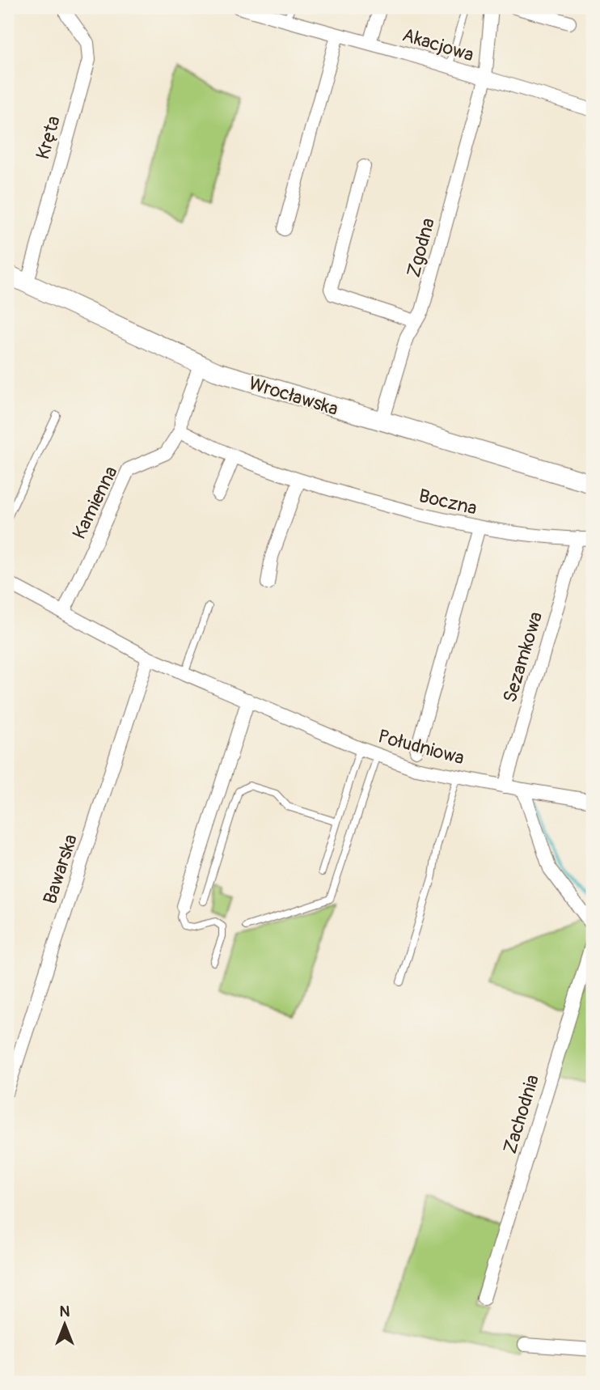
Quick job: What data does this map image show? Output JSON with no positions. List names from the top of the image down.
{
  "streets": {
    "street": [
      "Akacjowa",
      "Kręta",
      "Zgodna",
      "Wrocławska",
      "Boczna",
      "Kamienna",
      "Sezamkowa",
      "Południowa",
      "Bawarska",
      "Zachodnia"
    ]
  },
  "crossings": [
    ["Akacjowa", "Zgodna"],
    ["Kręta", "Wrocławska"],
    ["Zgodna", "Wrocławska"],
    ["Boczna", "Kamienna"],
    ["Boczna", "Sezamkowa"],
    ["Kamienna", "Południowa"],
    ["Sezamkowa", "Południowa"],
    ["Południowa", "Bawarska"]
  ],
  "north": "top"
}
